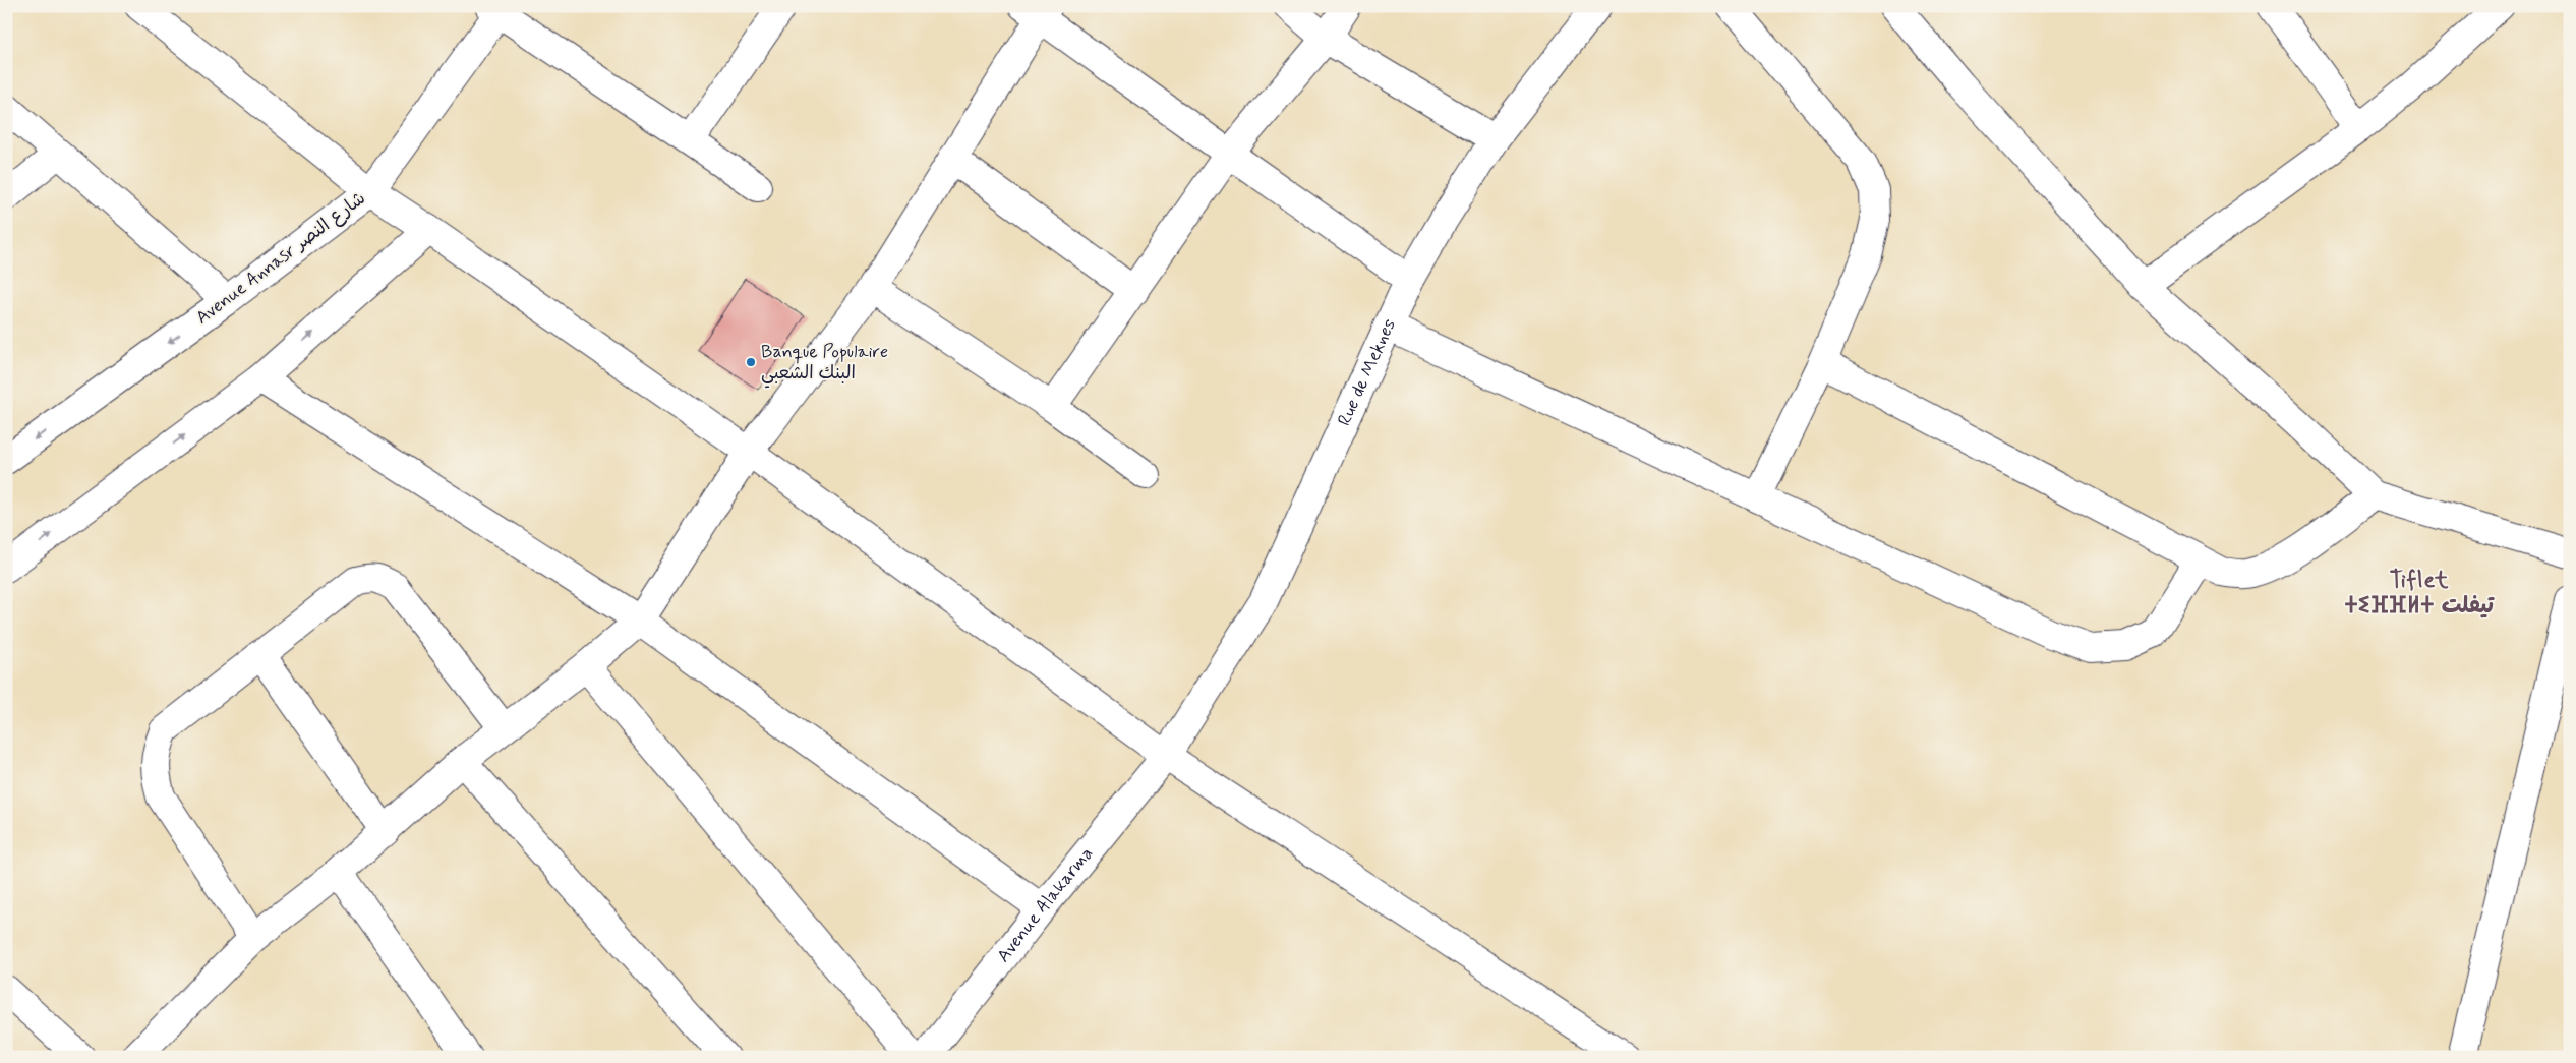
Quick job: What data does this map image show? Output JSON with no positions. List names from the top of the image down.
{
  "streets": {
    "street": ["Avenue Annasr شارع النصر", "Rue de Meknes", "Avenue Alakarma"]
  },
  "crossings": [
    ["Rue de Meknes", "Avenue Alakarma"]
  ],
  "districts": ["Tiflet ⵜⵉⴼⴼⵍⵜ تيفلت"],
  "places": ["Banque Populaire البنك الشعبي"]
}
